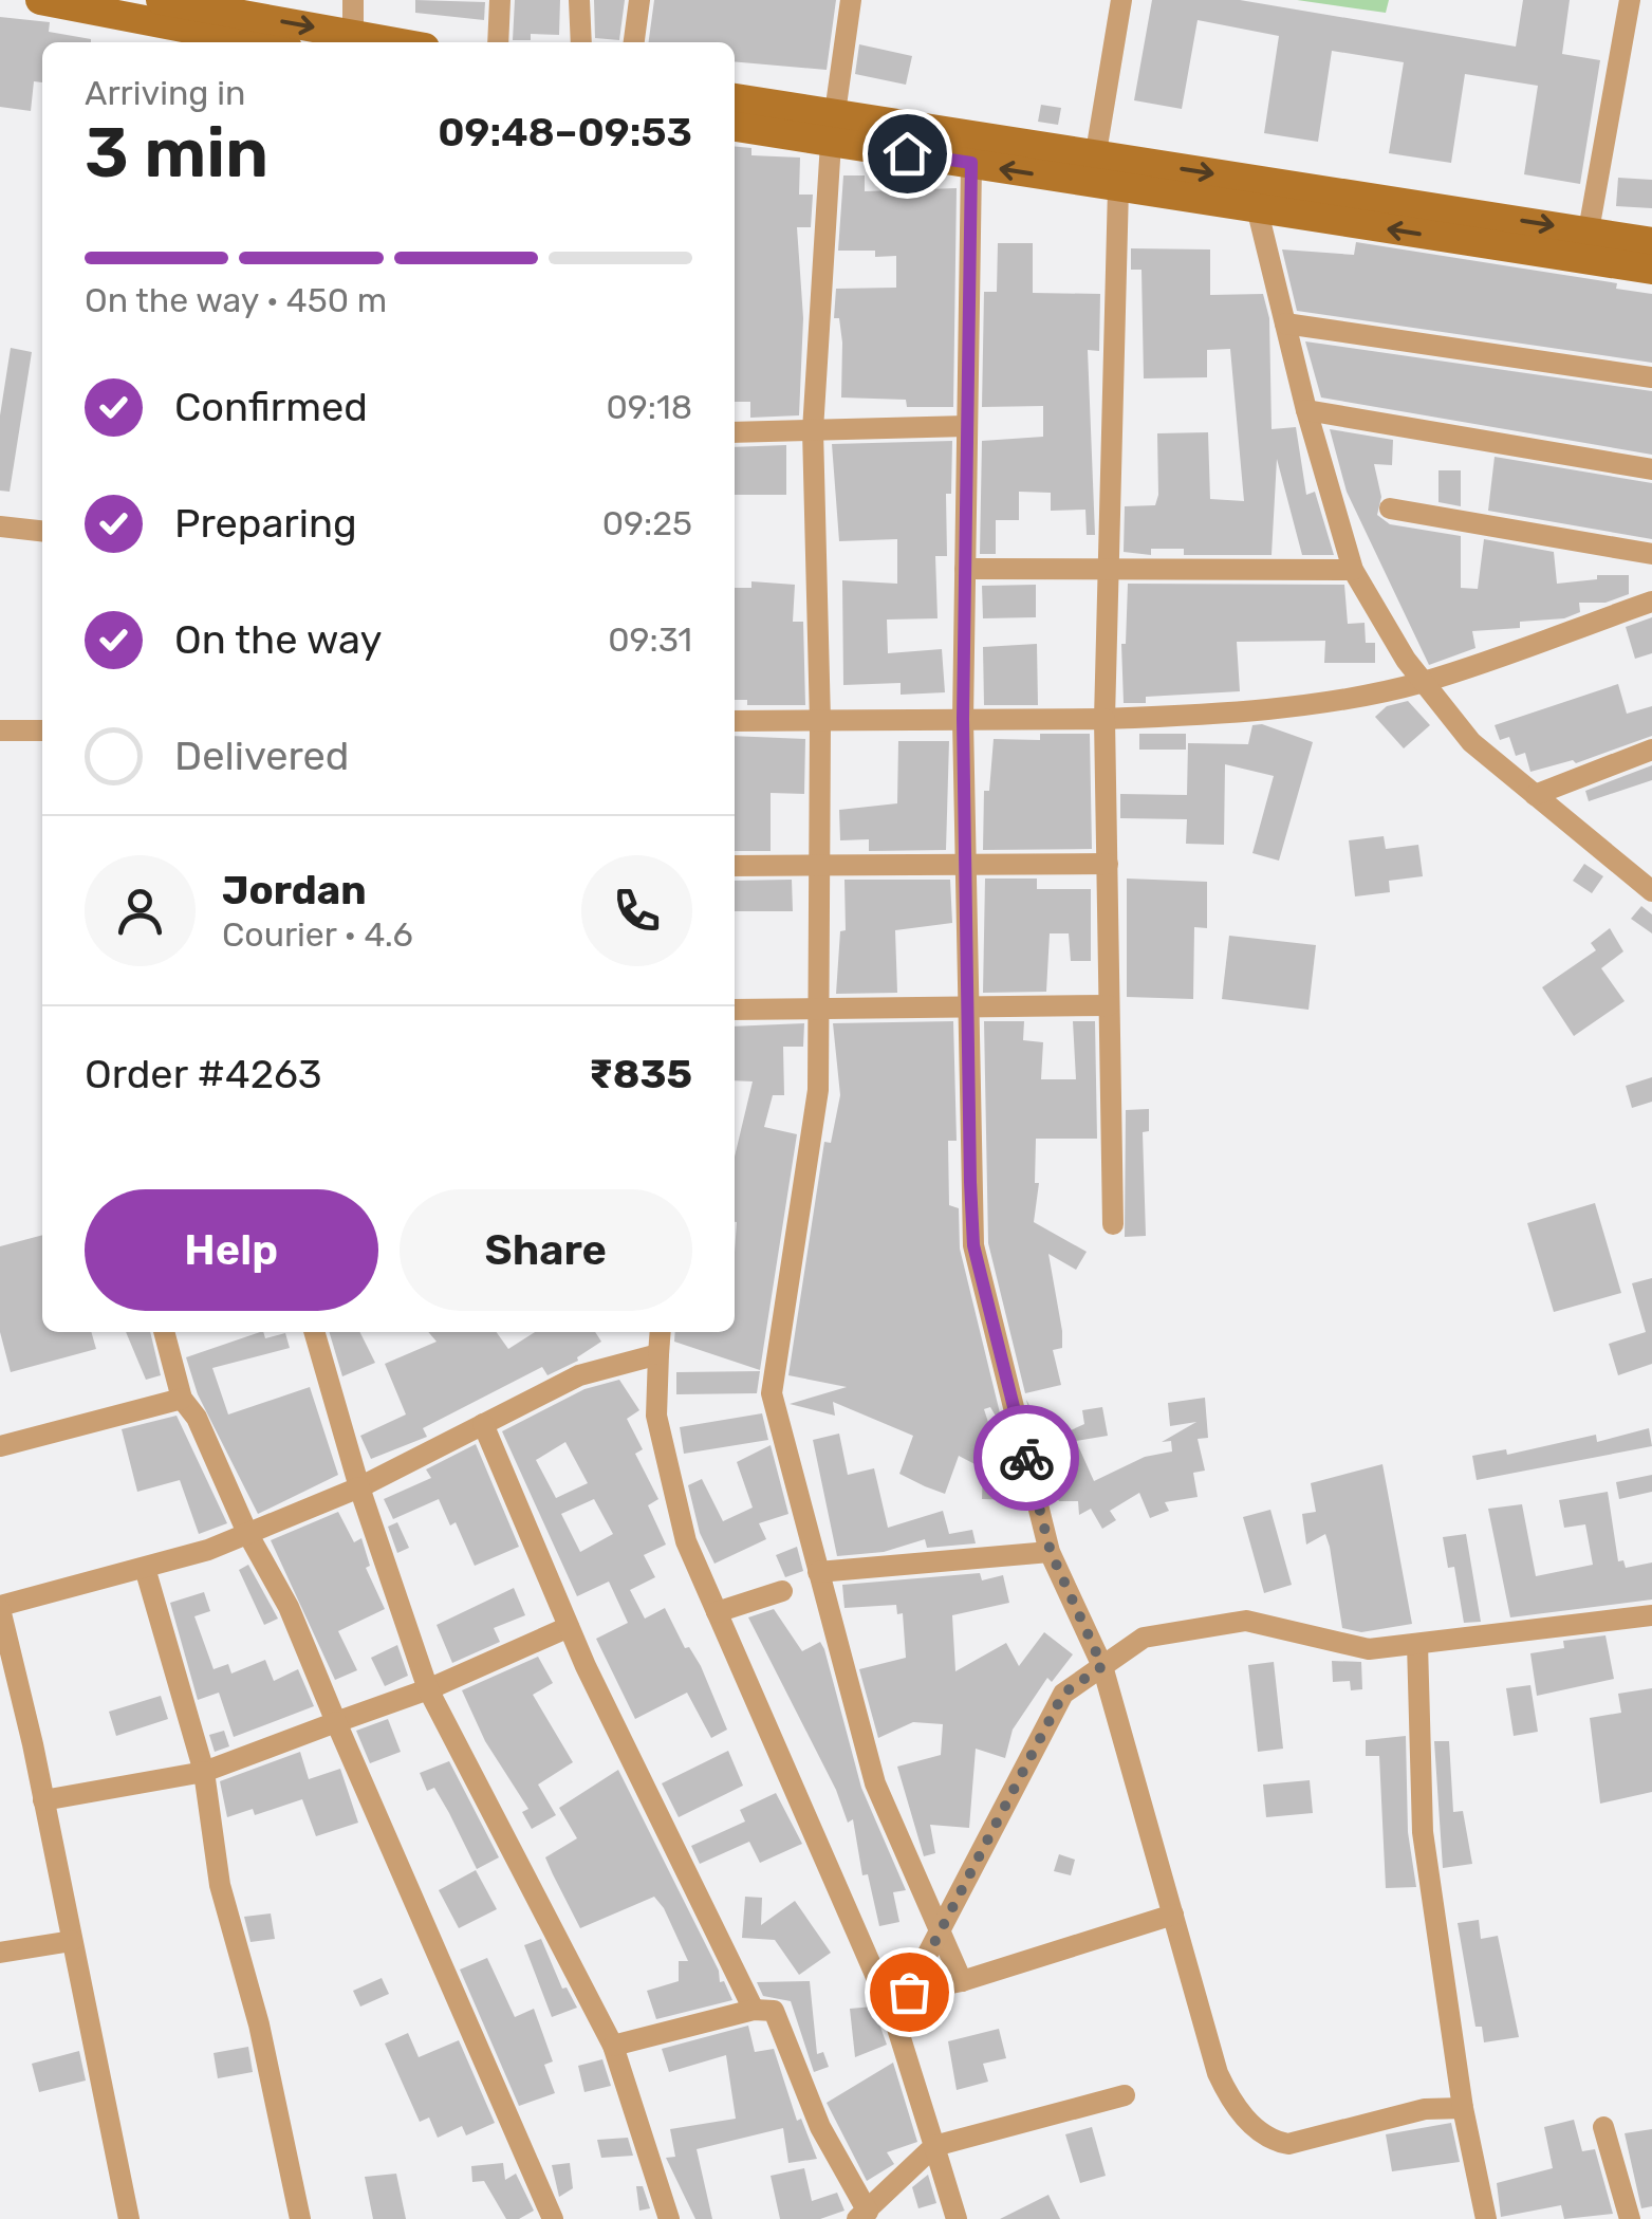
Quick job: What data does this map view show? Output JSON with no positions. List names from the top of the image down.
{
  "page": {
    "heading": ["3 min", "Arriving in", "09:48–09:53"],
    "panel": [
      "Jordan",
      "Courier · 4.6",
      "Order #4263",
      "₹835"
    ],
    "bar": "On the way · 450 m",
    "list": [
      ["Confirmed", "09:18"],
      ["Preparing", "09:25"],
      ["On the way", "09:31"],
      "Delivered"
    ],
    "buttons": ["Help", "Share"]
  }
}
